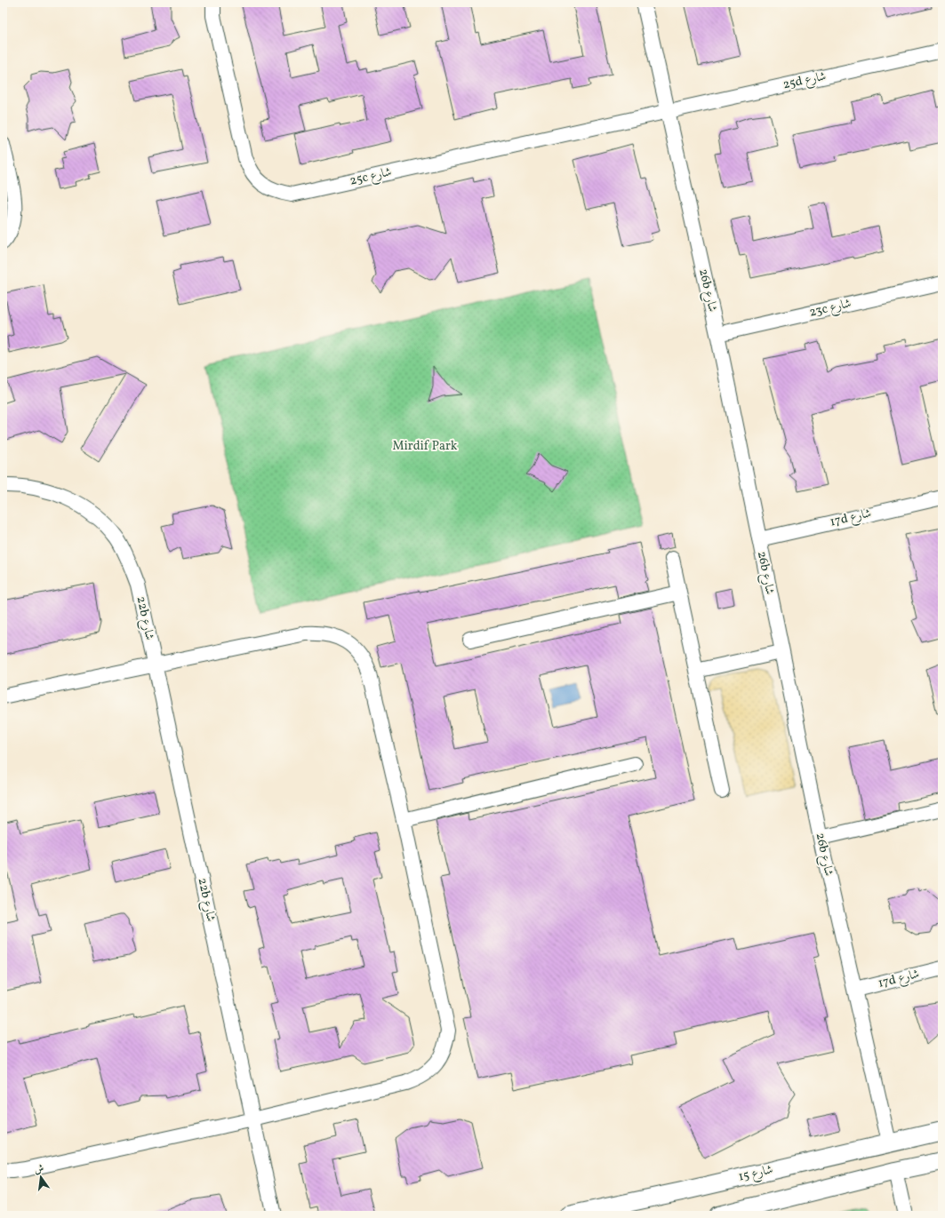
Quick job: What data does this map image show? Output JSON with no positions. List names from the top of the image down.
{
  "streets": {
    "street": [
      "25d شارع",
      "25c شارع",
      "26b شارع",
      "23c شارع",
      "17d شارع",
      "22b شارع",
      "شارع 15"
    ]
  },
  "crossings": [
    ["25d شارع", "25c شارع"],
    ["25d شارع", "26b شارع"],
    ["25c شارع", "26b شارع"],
    ["26b شارع", "23c شارع"],
    ["26b شارع", "17d شارع"],
    ["26b شارع", "شارع 15"]
  ],
  "parks": ["Mirdif Park"],
  "north": "top"
}
